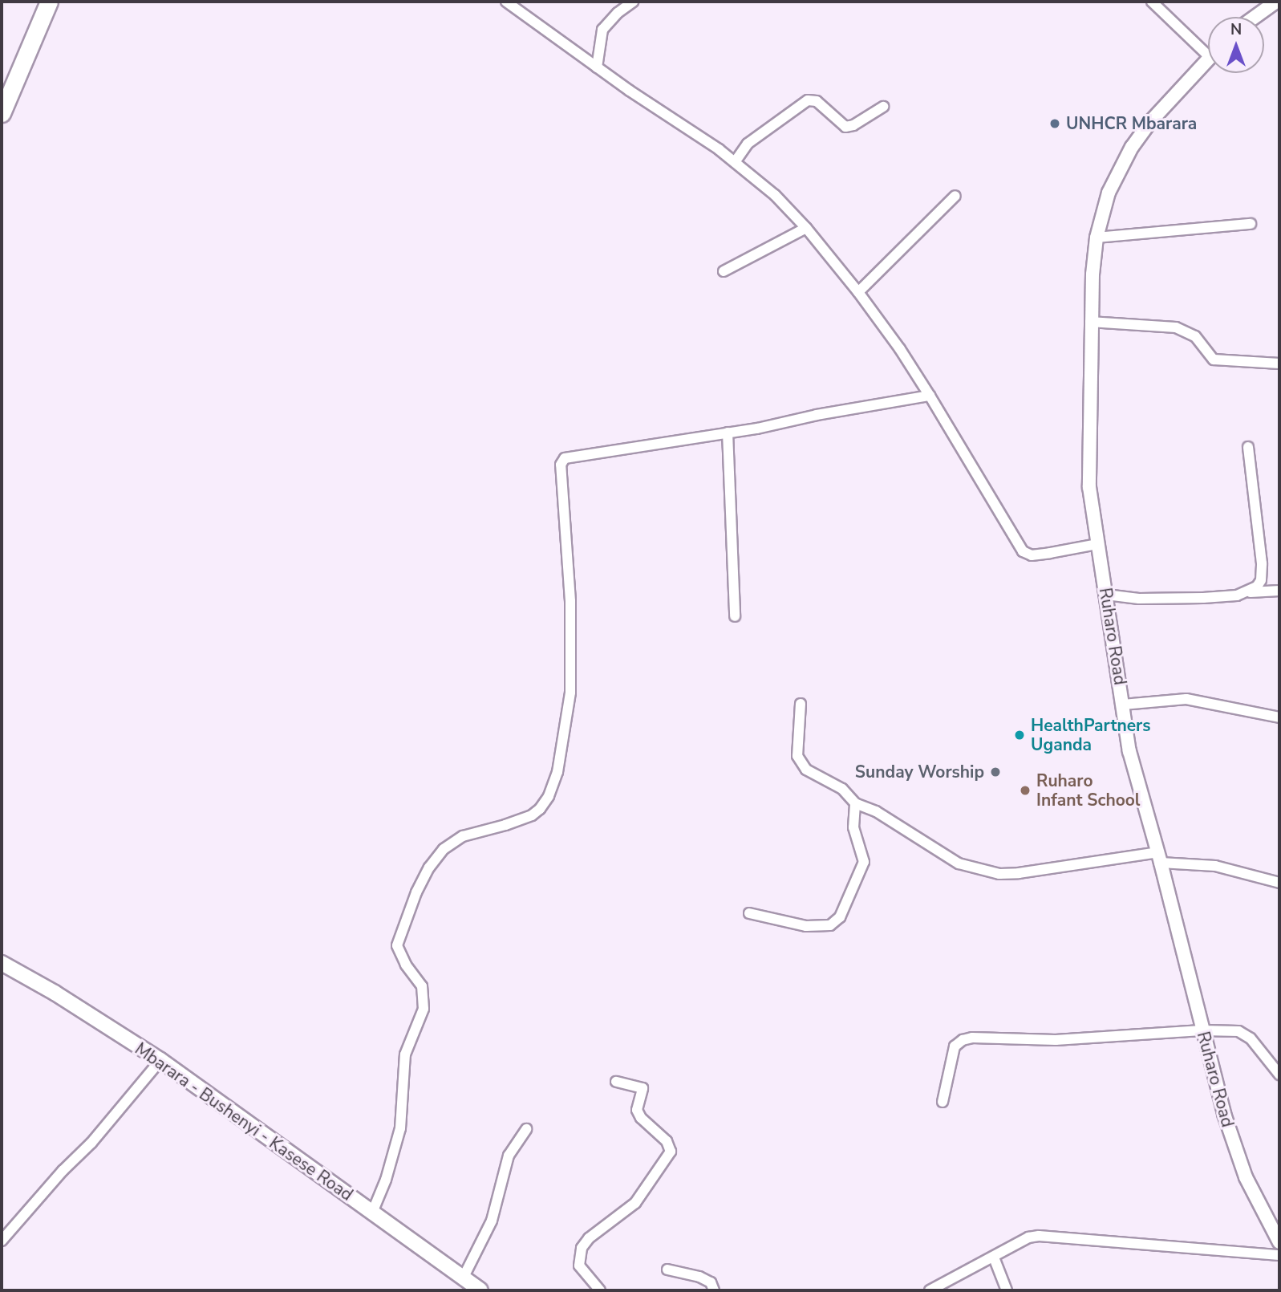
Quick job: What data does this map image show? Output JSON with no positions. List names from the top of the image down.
{
  "streets": {
    "main road": ["Mbarara - Bushenyi - Kasese Road"],
    "street": ["Ruharo Road"]
  },
  "places": [
    "UNHCR Mbarara",
    "HealthPartners Uganda",
    "Sunday Worship",
    "Ruharo Infant School"
  ],
  "north": "top"
}
